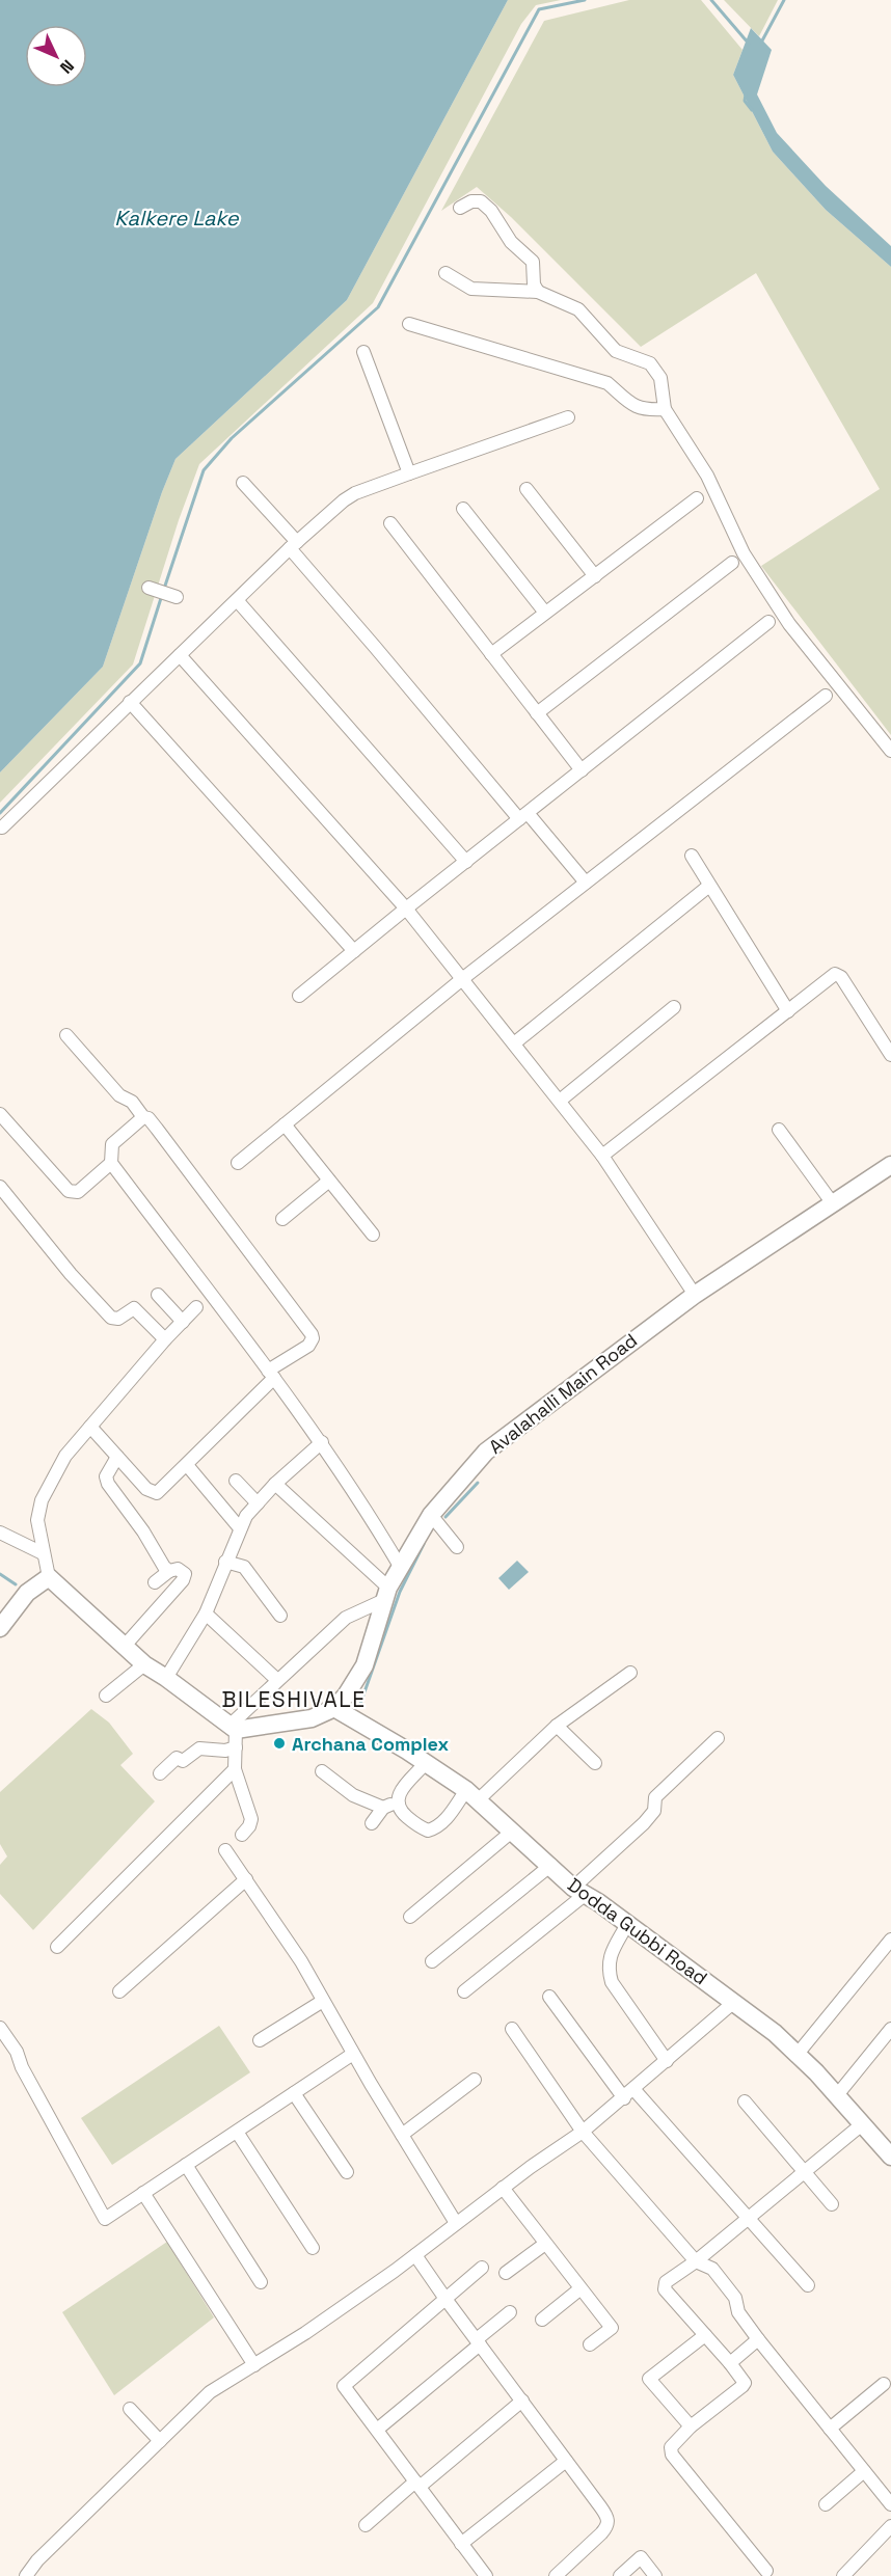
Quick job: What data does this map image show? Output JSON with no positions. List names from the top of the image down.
{
  "streets": {
    "main road": ["Avalahalli Main Road", "Dodda Gubbi Road"]
  },
  "crossings": [
    ["Avalahalli Main Road", "Dodda Gubbi Road"]
  ],
  "districts": ["BILESHIVALE"],
  "water": ["Kalkere Lake"],
  "places": ["Archana Complex"],
  "north": "bottom right"
}
